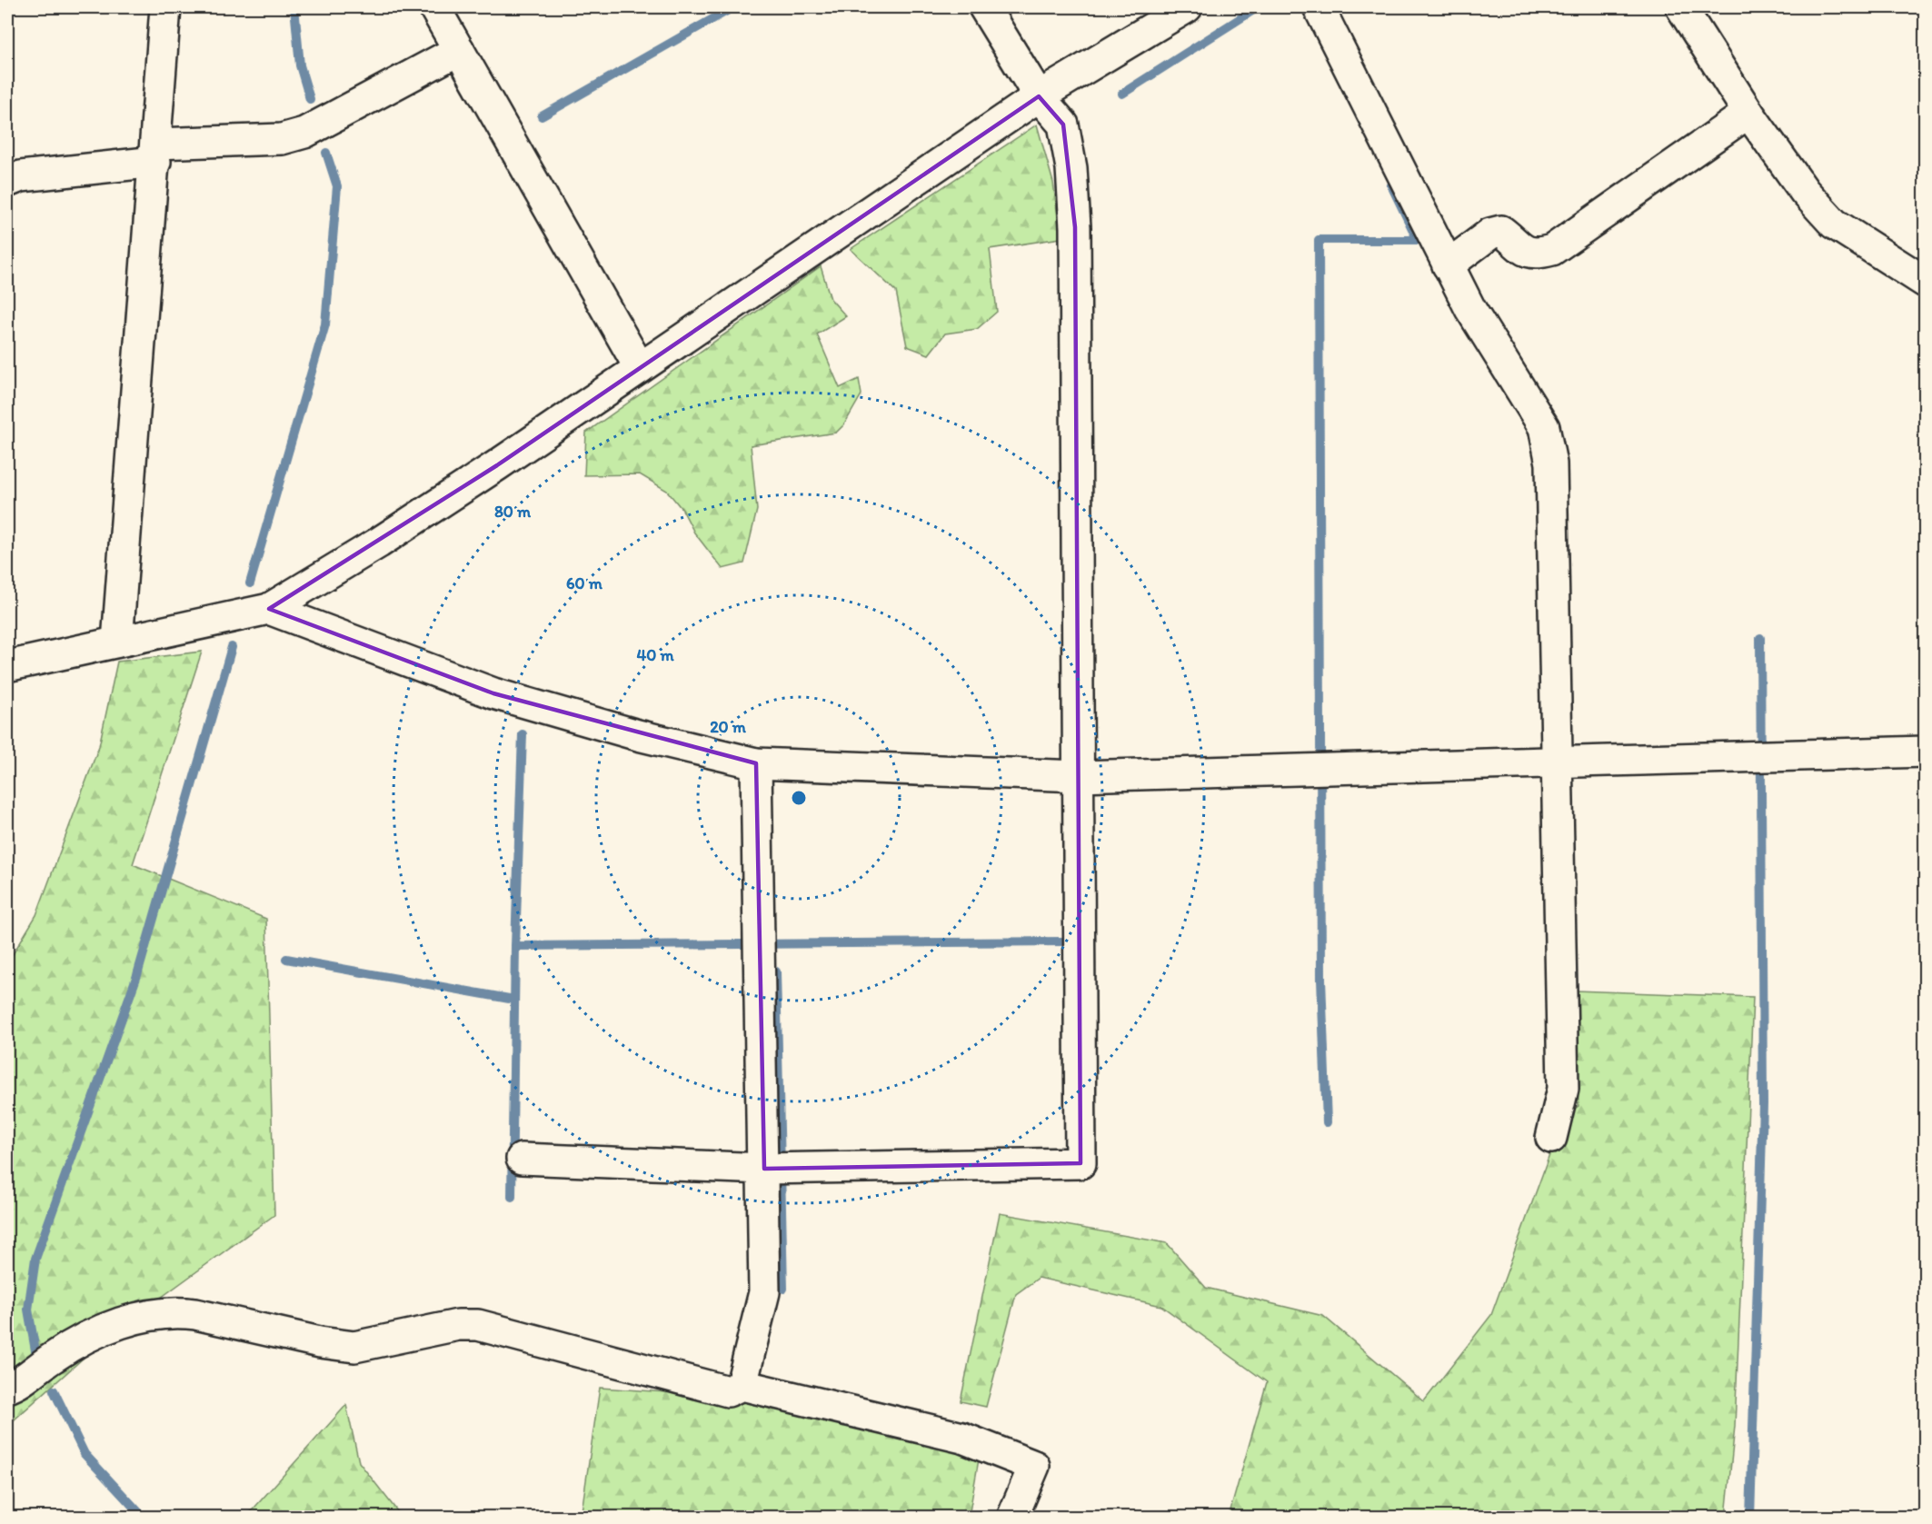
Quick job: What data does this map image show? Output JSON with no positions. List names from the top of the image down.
{
  "rings": [
    "80 m",
    "60 m",
    "40 m",
    "20 m"
  ]
}
